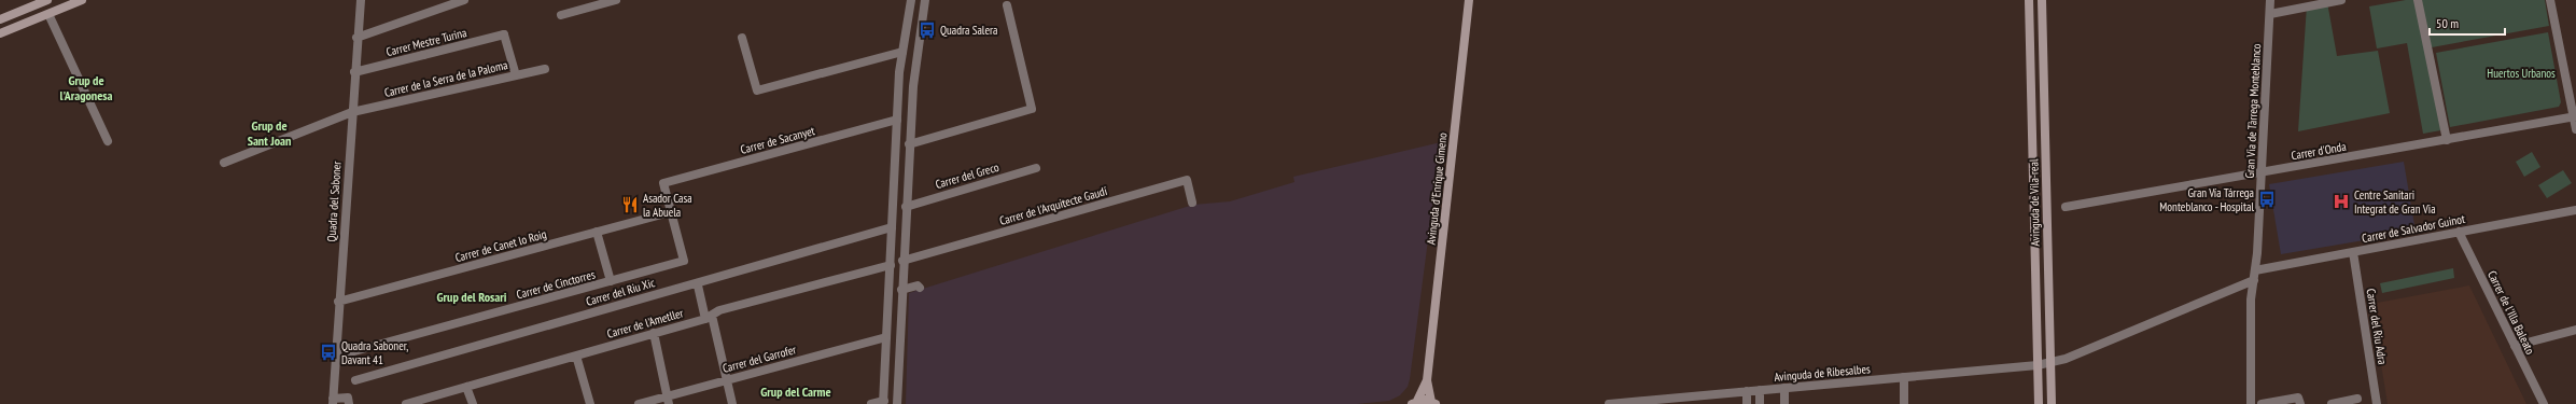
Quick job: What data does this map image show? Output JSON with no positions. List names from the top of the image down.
{
  "streets": {
    "main road": ["Avinguda d'Enrique Gimeno", "Avinguda de Vila-real"],
    "street": [
      "Carrer Mestre Turina",
      "Carrer de la Serra de la Paloma",
      "Gran Via de Tàrrega Monteblanco",
      "Carrer de Sacanyet",
      "Carrer d'Onda",
      "Carrer del Greco",
      "Quadra del Saboner",
      "Carrer de l'Arquitecte Gaudí",
      "Carrer de Salvador Guinot",
      "Carrer de Canet lo Roig",
      "Carrer de Cinctorres",
      "Carrer del Riu Xic",
      "Carrer de l'Illa Baleato",
      "Carrer de l'Ametller",
      "Carrer del Riu Adra",
      "Carrer del Garrofer",
      "Avinguda de Ribesalbes"
    ]
  },
  "crossings": [
    ["Carrer Mestre Turina", "Carrer de la Serra de la Paloma"],
    ["Carrer Mestre Turina", "Quadra del Saboner"],
    ["Carrer de la Serra de la Paloma", "Quadra del Saboner"],
    ["Gran Via de Tàrrega Monteblanco", "Carrer d'Onda"],
    ["Gran Via de Tàrrega Monteblanco", "Carrer de Salvador Guinot"],
    ["Carrer de Sacanyet", "Carrer de Canet lo Roig"],
    ["Carrer de Sacanyet", "Carrer de Cinctorres"],
    ["Quadra del Saboner", "Carrer de Canet lo Roig"],
    ["Quadra del Saboner", "Carrer de Cinctorres"],
    ["Avinguda de Vila-real", "Avinguda de Ribesalbes"],
    ["Carrer de l'Arquitecte Gaudí", "Carrer de l'Ametller"],
    ["Carrer de Salvador Guinot", "Carrer de l'Illa Baleato"],
    ["Carrer de Salvador Guinot", "Carrer del Riu Adra"],
    ["Carrer de Canet lo Roig", "Carrer de Cinctorres"]
  ],
  "districts": [
    "Grup de l'Aragonesa",
    "Grup de Sant Joan",
    "Grup del Rosari",
    "Grup del Carme"
  ],
  "parks": ["Huertos Urbanos"],
  "places": {
    "bus stop": ["Quadra Salera", "Gran Vía Tárrega Monteblanco - Hospital", "Quadra Saboner, Davant 41"],
    "hospital": ["Centre Sanitari Integrat de Gran Via"],
    "restaurant": ["Asador Casa la Abuela"]
  },
  "scale_bar": "50 m"
}
